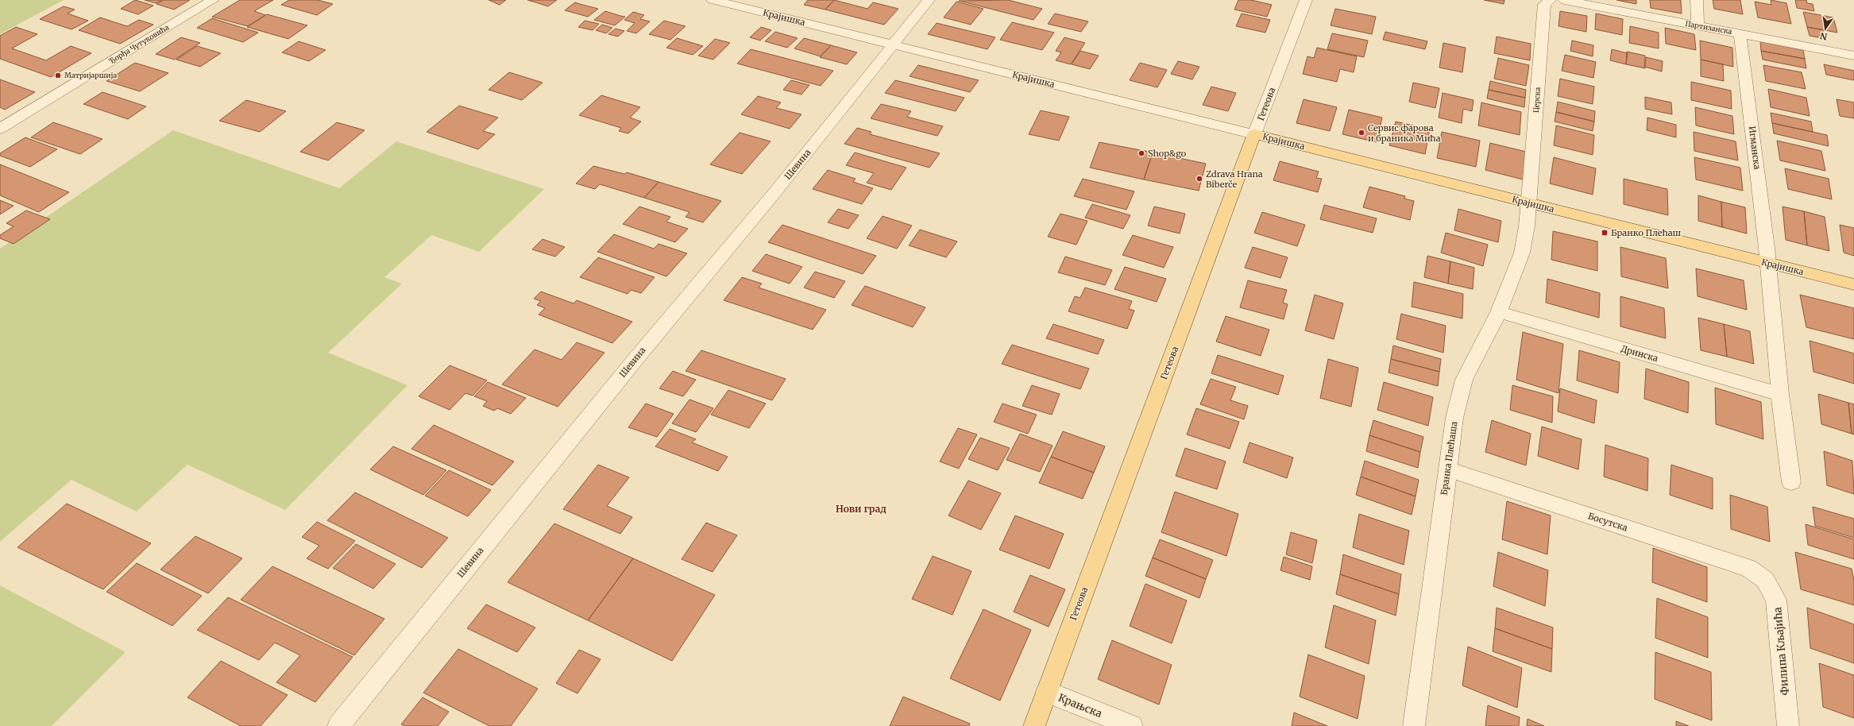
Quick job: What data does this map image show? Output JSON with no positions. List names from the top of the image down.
{
  "streets": {
    "main road": ["Крајишка", "Гетеова"],
    "street": [
      "Партизанска",
      "Ђорђа Чутуковића",
      "Церска",
      "Игманска",
      "Шевина",
      "Дринска",
      "Бранка Плећаша",
      "Босутска",
      "Филипа Кљајића",
      "Крањска"
    ]
  },
  "crossings": [
    ["Крајишка", "Церска"],
    ["Крајишка", "Гетеова"],
    ["Крајишка", "Игманска"],
    ["Крајишка", "Шевина"],
    ["Крајишка", "Бранка Плећаша"],
    ["Партизанска", "Игманска"],
    ["Церска", "Бранка Плећаша"],
    ["Гетеова", "Крањска"],
    ["Дринска", "Бранка Плећаша"],
    ["Бранка Плећаша", "Босутска"],
    ["Босутска", "Филипа Кљајића"]
  ],
  "districts": ["Нови град"],
  "places": {
    "other": [
      "Матријаршија",
      "Сервис фарова и браника Мића",
      "Shop&go",
      "Zdrava Hrana Biberče"
    ],
    "transit": ["Бранко Плећаш"]
  },
  "north": "bottom"
}
